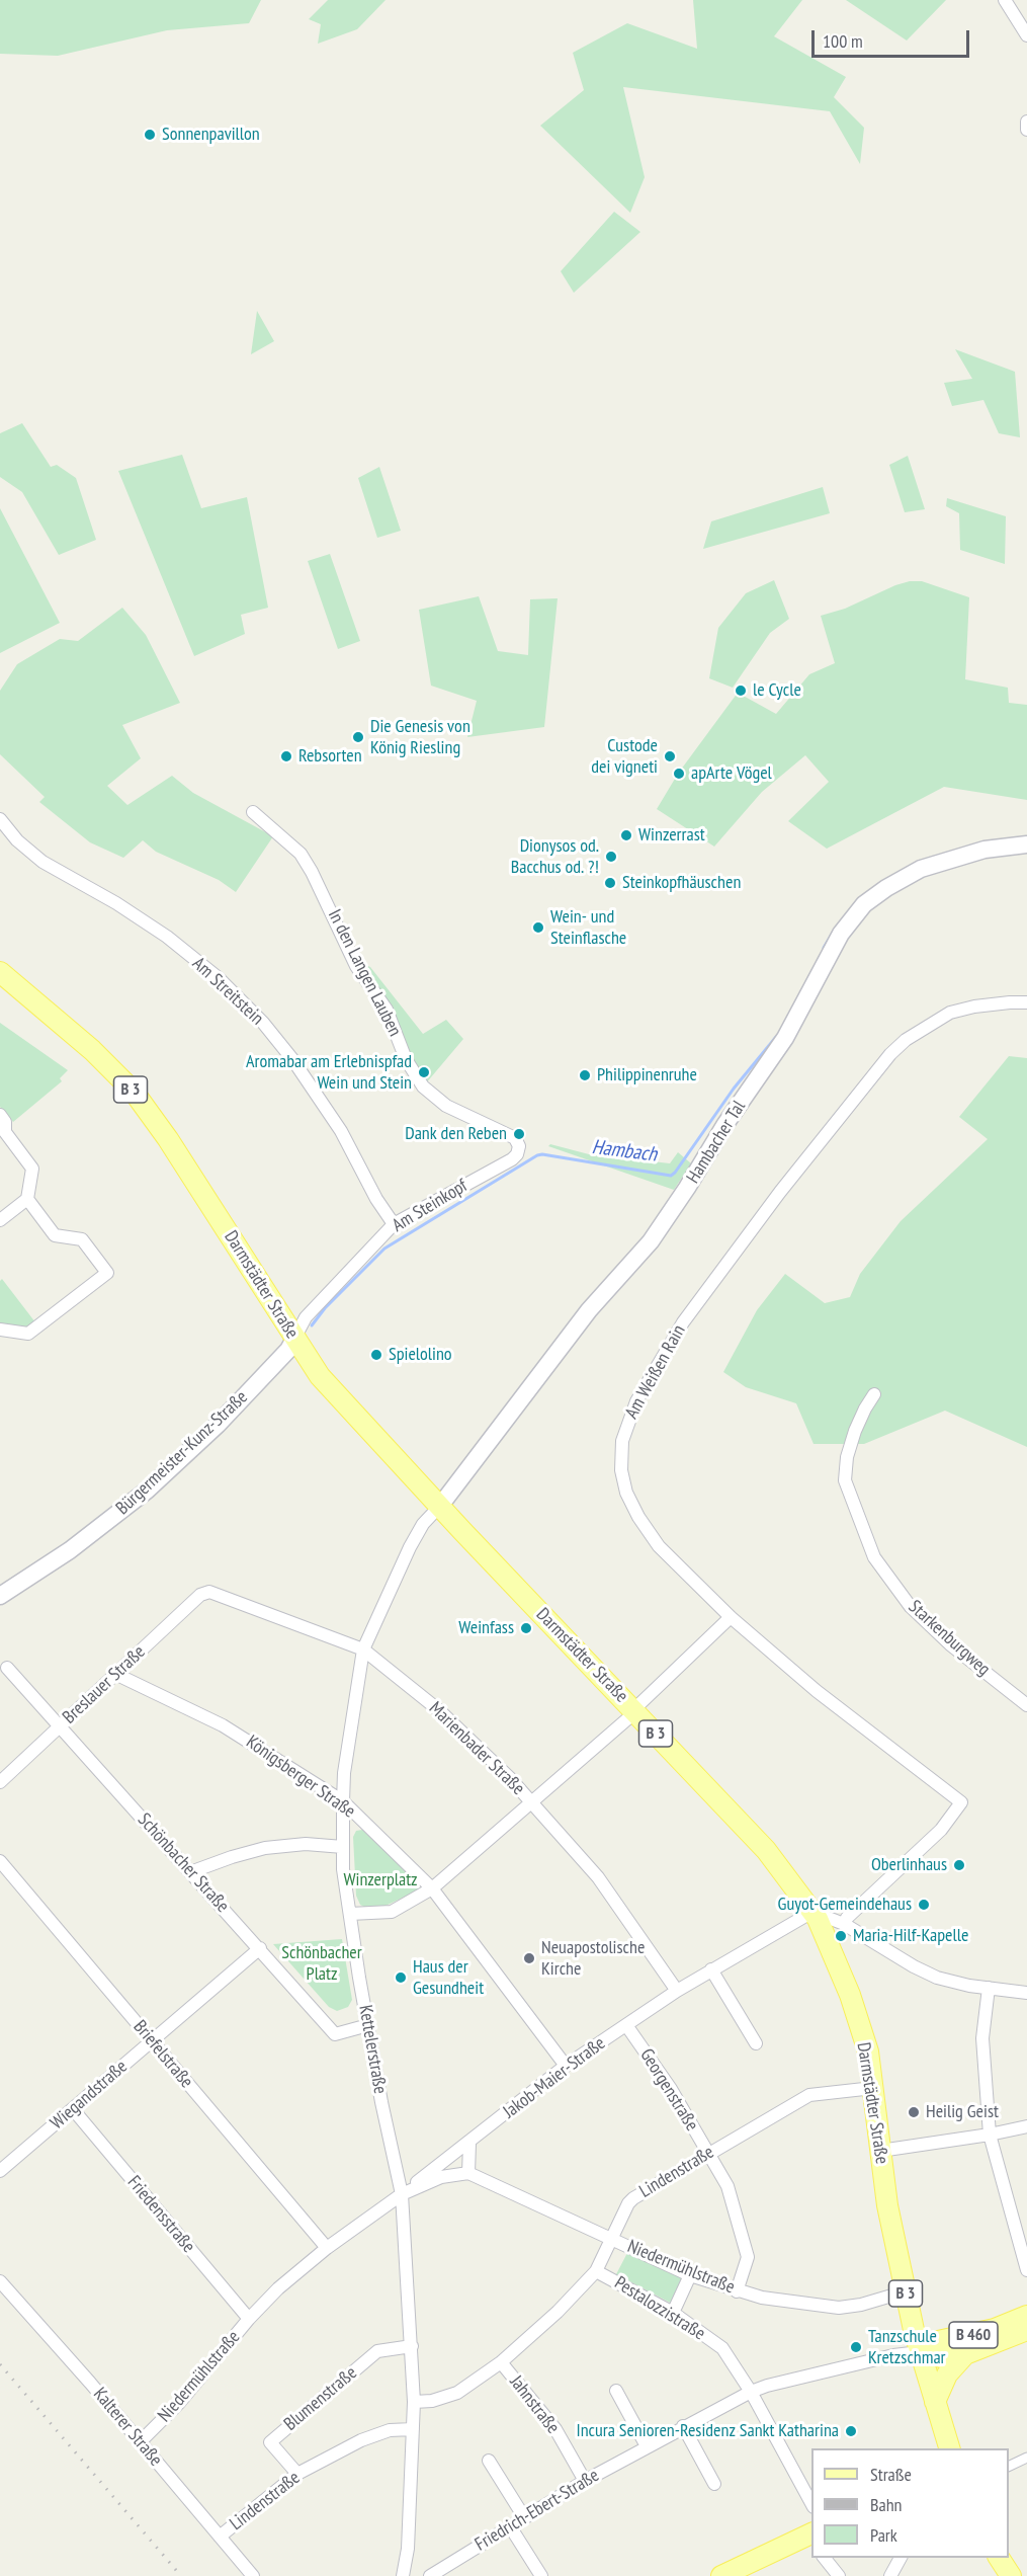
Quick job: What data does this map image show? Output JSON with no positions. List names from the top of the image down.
{
  "streets": {
    "main road": ["B 3", "Darmstädter Straße", "B 460"],
    "street": [
      "In den Langen Lauben",
      "Am Streitstein",
      "Hambacher Tal",
      "Am Steinkopf",
      "Am Weißen Rain",
      "Bürgermeister-Kunz-Straße",
      "Starkenburgweg",
      "Breslauer Straße",
      "Marienbader Straße",
      "Königsberger Straße",
      "Schönbacher Straße",
      "Kettelerstraße",
      "Briefelstraße",
      "Jakob-Maier-Straße",
      "Georgenstraße",
      "Wiegandstraße",
      "Lindenstraße",
      "Friedensstraße",
      "Niedermühlstraße",
      "Pestalozzistraße",
      "Blumenstraße",
      "Jahnstraße",
      "Kalterer Straße",
      "Friedrich-Ebert-Straße"
    ]
  },
  "crossings": [
    ["In den Langen Lauben", "Am Steinkopf"],
    ["Am Streitstein", "Am Steinkopf"],
    ["Hambacher Tal", "Darmstädter Straße"],
    ["Hambacher Tal", "Kettelerstraße"],
    ["Am Steinkopf", "Darmstädter Straße"],
    ["Am Steinkopf", "Bürgermeister-Kunz-Straße"],
    ["Darmstädter Straße", "Bürgermeister-Kunz-Straße"],
    ["Darmstädter Straße", "Kettelerstraße"],
    ["Darmstädter Straße", "Jakob-Maier-Straße"],
    ["Darmstädter Straße", "Lindenstraße"],
    ["Darmstädter Straße", "Niedermühlstraße"],
    ["Darmstädter Straße", "B 460"],
    ["Darmstädter Straße", "Friedrich-Ebert-Straße"],
    ["Breslauer Straße", "Marienbader Straße"],
    ["Breslauer Straße", "Königsberger Straße"],
    ["Breslauer Straße", "Schönbacher Straße"],
    ["Marienbader Straße", "Kettelerstraße"],
    ["Marienbader Straße", "Jakob-Maier-Straße"],
    ["Königsberger Straße", "Kettelerstraße"],
    ["Königsberger Straße", "Jakob-Maier-Straße"],
    ["Schönbacher Straße", "Kettelerstraße"],
    ["Schönbacher Straße", "Wiegandstraße"],
    ["Kettelerstraße", "Jakob-Maier-Straße"],
    ["Kettelerstraße", "Lindenstraße"],
    ["Kettelerstraße", "Niedermühlstraße"],
    ["Kettelerstraße", "Blumenstraße"],
    ["Briefelstraße", "Wiegandstraße"],
    ["Briefelstraße", "Niedermühlstraße"],
    ["Jakob-Maier-Straße", "Georgenstraße"],
    ["Jakob-Maier-Straße", "Niedermühlstraße"],
    ["Georgenstraße", "Lindenstraße"],
    ["Georgenstraße", "Niedermühlstraße"],
    ["Wiegandstraße", "Friedensstraße"],
    ["Lindenstraße", "Niedermühlstraße"],
    ["Lindenstraße", "Pestalozzistraße"],
    ["Lindenstraße", "Blumenstraße"],
    ["Lindenstraße", "Jahnstraße"],
    ["Lindenstraße", "Kalterer Straße"],
    ["Friedensstraße", "Niedermühlstraße"],
    ["Niedermühlstraße", "Kalterer Straße"],
    ["Pestalozzistraße", "Friedrich-Ebert-Straße"],
    ["B 460", "Friedrich-Ebert-Straße"],
    ["Jahnstraße", "Friedrich-Ebert-Straße"]
  ],
  "water": ["Hambach"],
  "parks": ["Winzerplatz", "Schönbacher Platz"],
  "places": [
    "Sonnenpavillon",
    "le Cycle",
    "Die Genesis von König Riesling",
    "Rebsorten",
    "Custode dei vigneti",
    "apArte Vögel",
    "Winzerrast",
    "Dionysos od. Bacchus od. ?!",
    "Steinkopfhäuschen",
    "Wein- und Steinflasche",
    "Aromabar am Erlebnispfad Wein und Stein",
    "Philippinenruhe",
    "Dank den Reben",
    "Spielolino",
    "Weinfass",
    "Oberlinhaus",
    "Guyot-Gemeindehaus",
    "Maria-Hilf-Kapelle",
    "Neuapostolische Kirche",
    "Haus der Gesundheit",
    "Heilig Geist",
    "Tanzschule Kretzschmar",
    "Incura Senioren-Residenz Sankt Katharina"
  ],
  "legend": ["Straße", "Bahn", "Park"],
  "scale_bar": "100 m"
}
